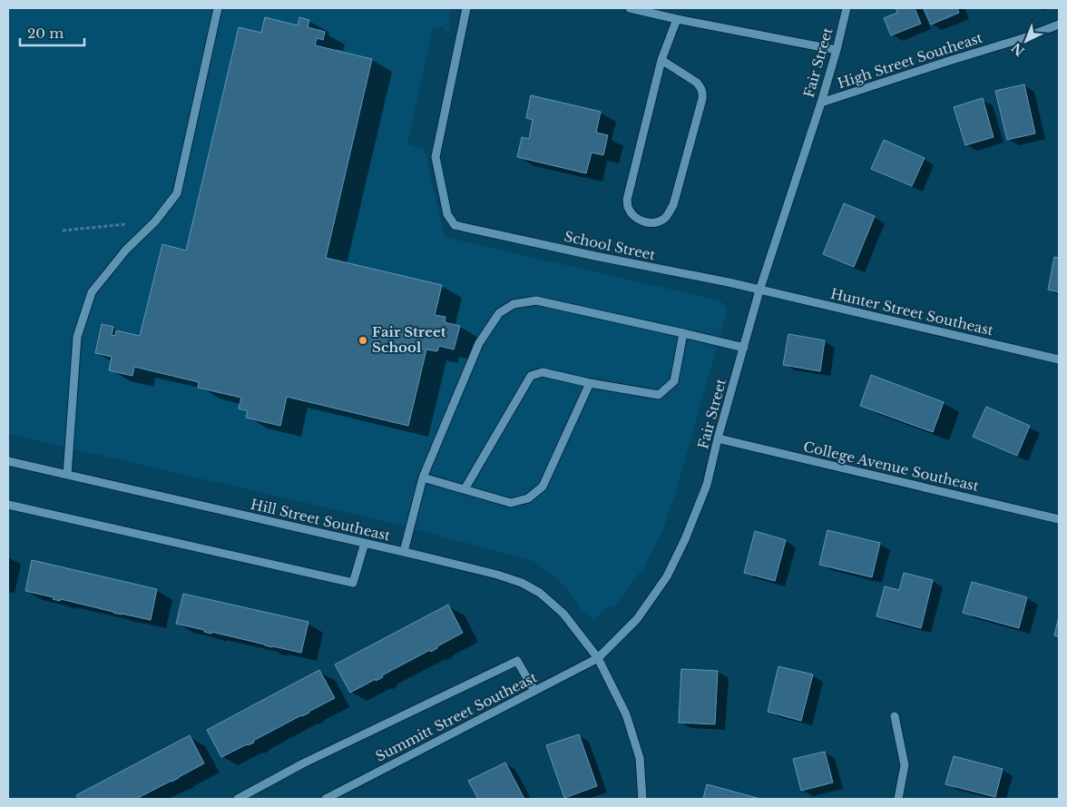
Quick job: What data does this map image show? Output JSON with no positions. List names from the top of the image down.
{
  "streets": {
    "street": [
      "High Street Southeast",
      "Fair Street",
      "School Street",
      "Hunter Street Southeast",
      "College Avenue Southeast",
      "Hill Street Southeast",
      "Summitt Street Southeast"
    ]
  },
  "crossings": [
    ["High Street Southeast", "Fair Street"],
    ["Fair Street", "School Street"],
    ["Fair Street", "Hunter Street Southeast"],
    ["Fair Street", "College Avenue Southeast"],
    ["Fair Street", "Hill Street Southeast"],
    ["Fair Street", "Summitt Street Southeast"],
    ["School Street", "Hunter Street Southeast"],
    ["Hill Street Southeast", "Summitt Street Southeast"]
  ],
  "places": ["Fair Street School"],
  "scale_bar": "20 m",
  "north": "bottom left"
}
